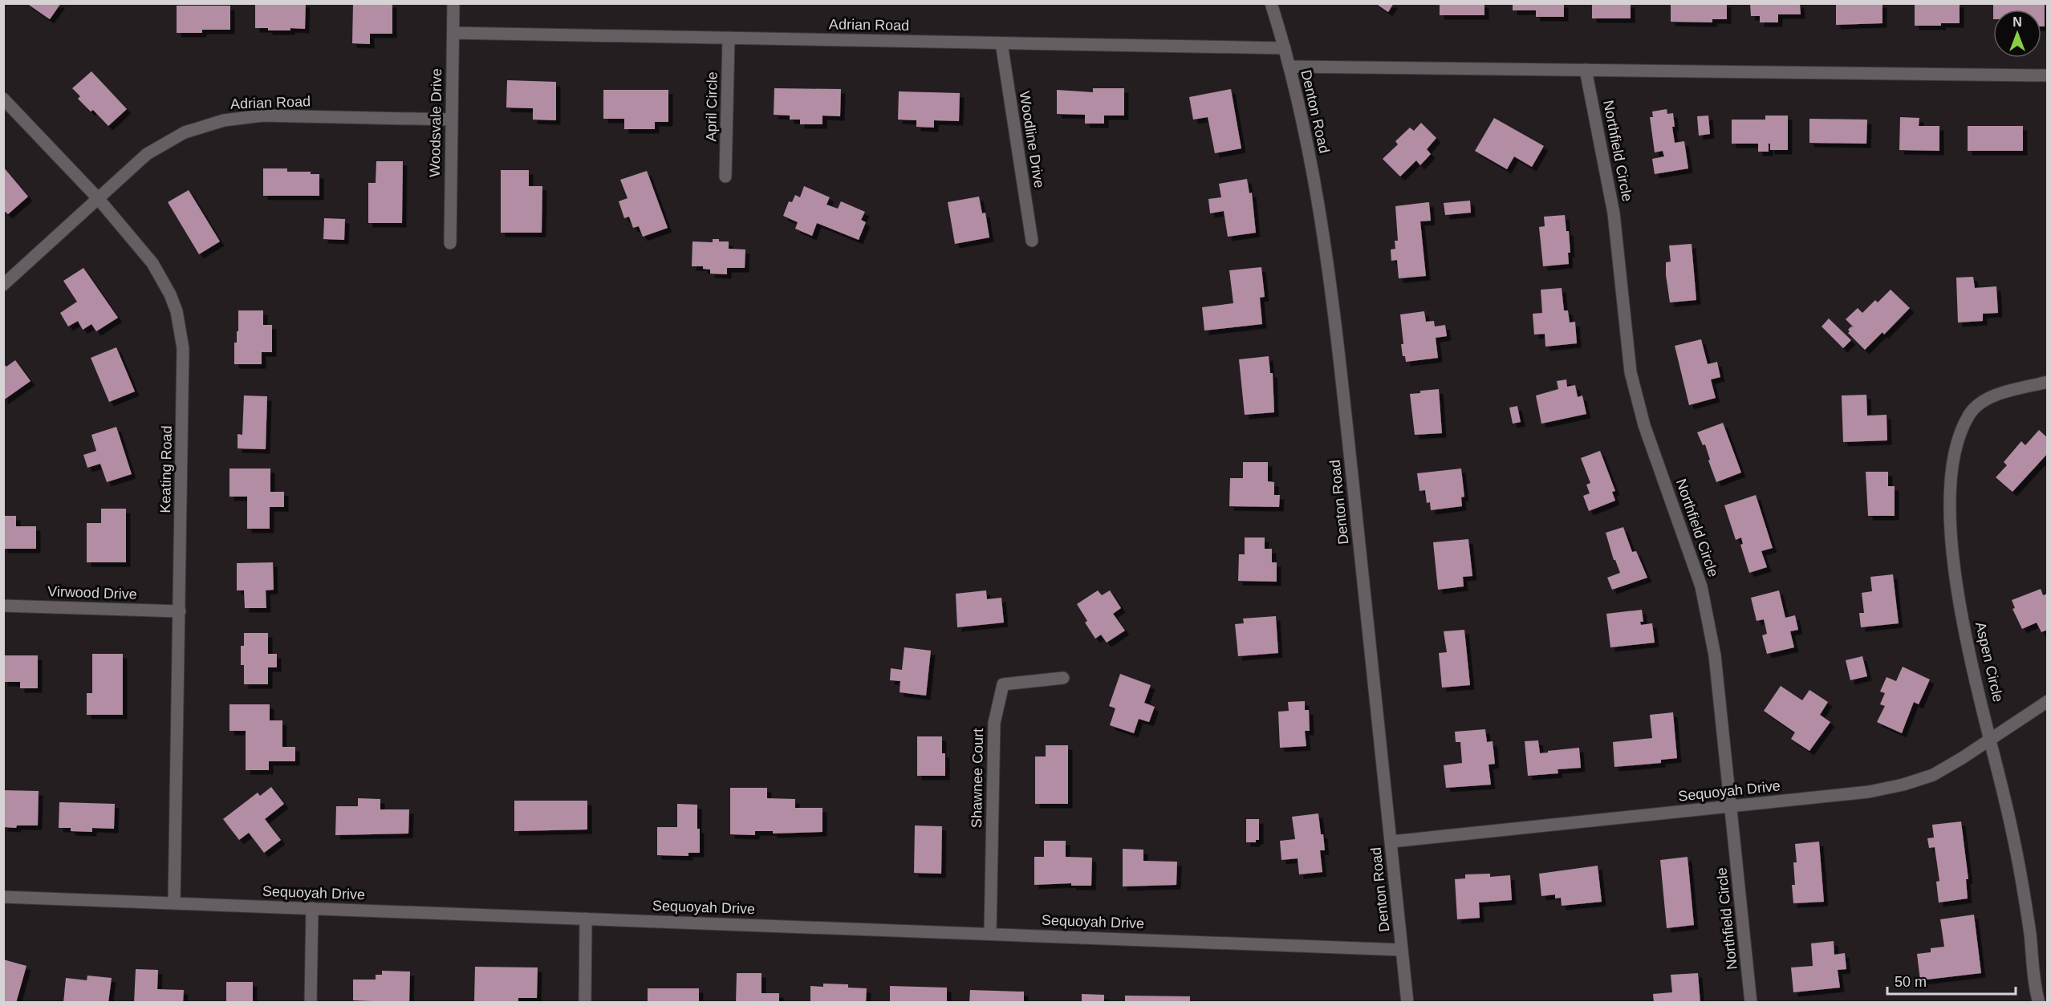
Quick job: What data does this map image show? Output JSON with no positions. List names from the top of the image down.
{
  "streets": {
    "street": [
      "Adrian Road",
      "April Circle",
      "Denton Road",
      "Woodsvale Drive",
      "Woodline Drive",
      "Northfield Circle",
      "Keating Road",
      "Virwood Drive",
      "Aspen Circle",
      "Shawnee Court",
      "Sequoyah Drive"
    ]
  },
  "crossings": [
    ["Adrian Road", "April Circle"],
    ["Adrian Road", "Denton Road"],
    ["Adrian Road", "Woodsvale Drive"],
    ["Adrian Road", "Woodline Drive"],
    ["Adrian Road", "Keating Road"],
    ["Denton Road", "Sequoyah Drive"],
    ["Northfield Circle", "Sequoyah Drive"],
    ["Keating Road", "Virwood Drive"],
    ["Keating Road", "Sequoyah Drive"],
    ["Aspen Circle", "Sequoyah Drive"],
    ["Shawnee Court", "Sequoyah Drive"]
  ],
  "scale_bar": "50 m",
  "north": "top"
}
